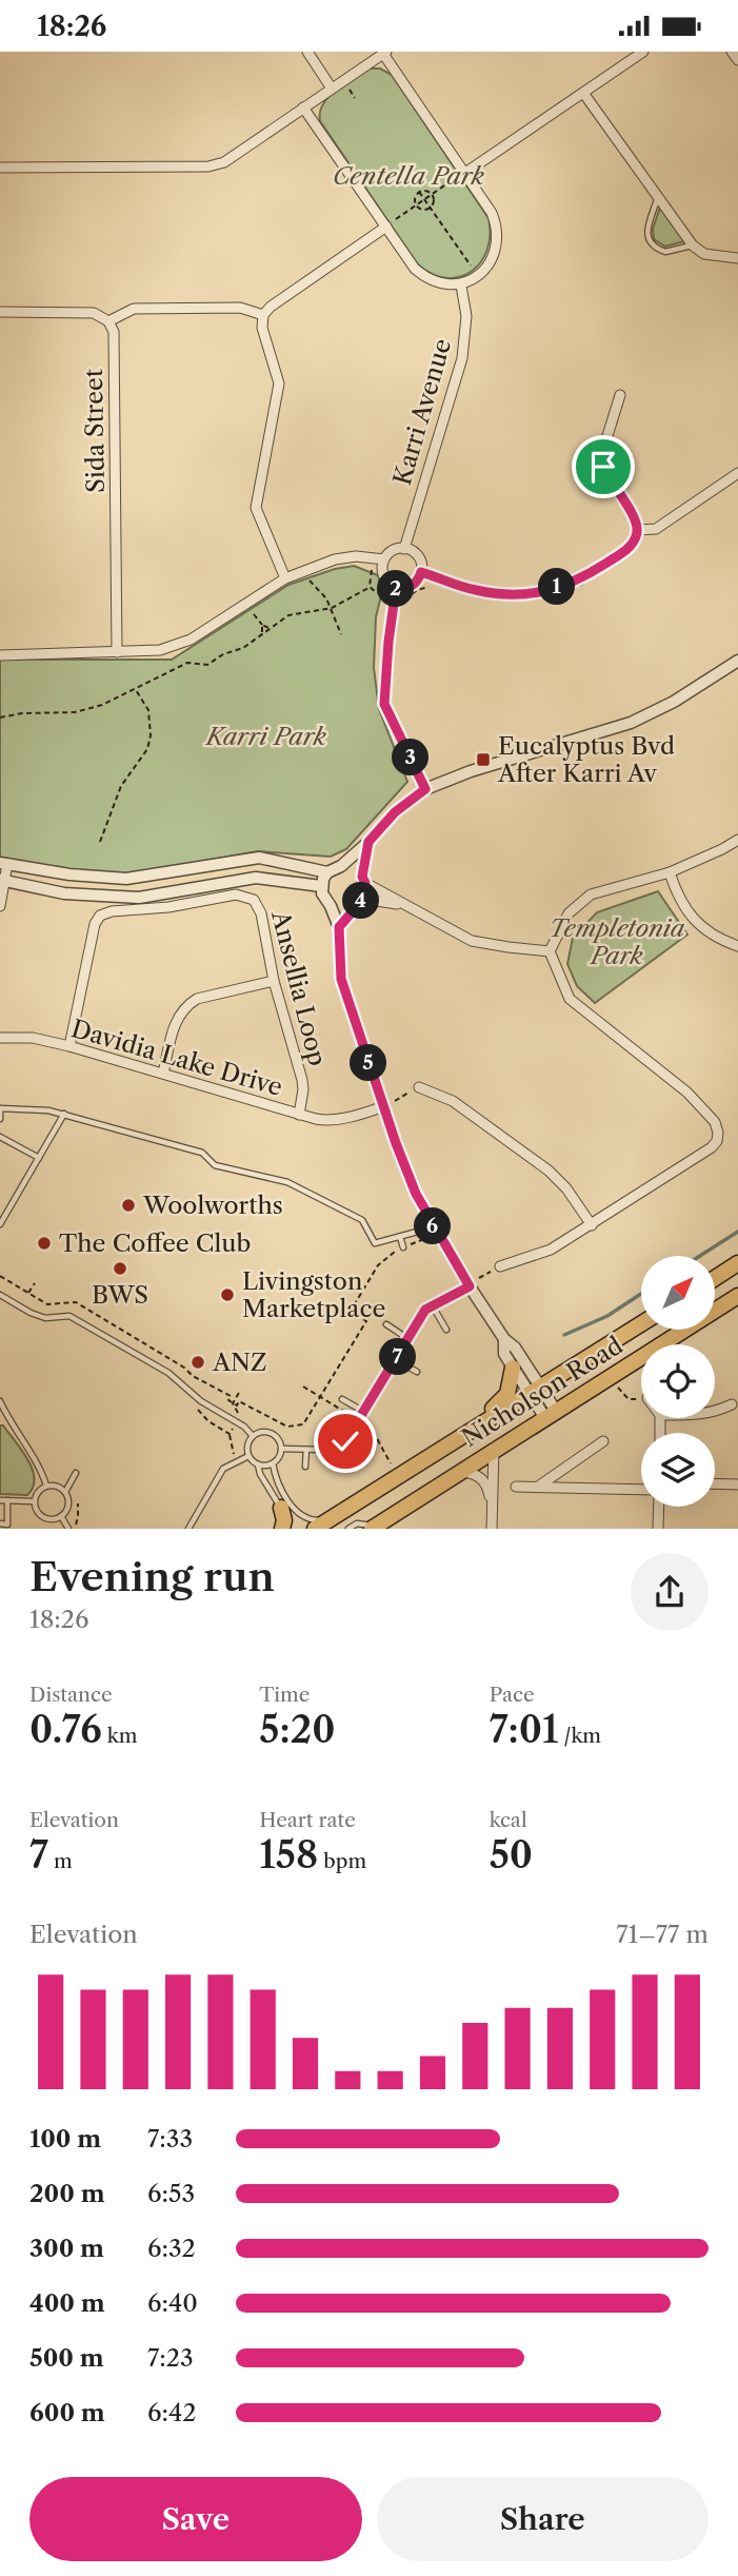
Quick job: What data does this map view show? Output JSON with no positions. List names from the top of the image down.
{
  "streets": {
    "main road": ["Nicholson Road"],
    "street": [
      "Karri Avenue",
      "Sida Street",
      "Ansellia Loop",
      "Davidia Lake Drive"
    ]
  },
  "crossings": [
    ["Ansellia Loop", "Davidia Lake Drive"]
  ],
  "parks": ["Centella Park", "Karri Park", "Templetonia Park"],
  "places": {
    "transit": ["Eucalyptus Bvd After Karri Av"],
    "other": [
      "Woolworths",
      "The Coffee Club",
      "BWS",
      "Livingston Marketplace",
      "ANZ"
    ]
  },
  "north": "top right",
  "page": {
    "status": "18:26",
    "pins": [
      "1",
      "2",
      "3",
      "4",
      "5",
      "6",
      "7"
    ],
    "heading": ["Evening run", "18:26"],
    "stats": [
      ["Distance", "0.76 km"],
      ["Time", "5:20"],
      ["Pace", "7:01 /km"],
      ["Elevation", "7 m"],
      ["Heart rate", "158 bpm"],
      ["kcal", "50"]
    ],
    "chart": ["Elevation", "71–77 m"],
    "list": [
      {
        "name": "100 m",
        "note": "7:33"
      },
      {
        "name": "200 m",
        "note": "6:53"
      },
      {
        "name": "300 m",
        "note": "6:32"
      },
      {
        "name": "400 m",
        "note": "6:40"
      },
      {
        "name": "500 m",
        "note": "7:23"
      },
      {
        "name": "600 m",
        "note": "6:42"
      }
    ],
    "buttons": ["Save", "Share"]
  }
}
